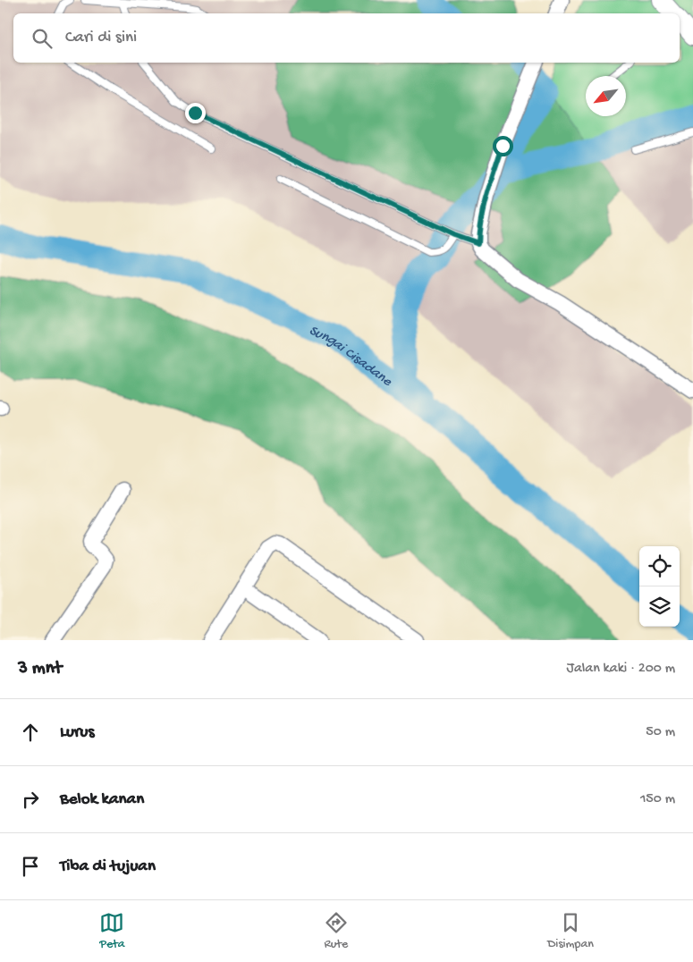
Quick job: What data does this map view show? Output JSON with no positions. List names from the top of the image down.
{
  "water": ["Sungai Cisadane"],
  "north": "bottom left",
  "page": {
    "search": "Cari di sini",
    "heading": ["3 mnt", "Jalan kaki · 200 m"],
    "list": [
      ["Lurus", "50 m"],
      ["Belok kanan", "150 m"],
      "Tiba di tujuan"
    ],
    "nav": ["Peta", "Rute", "Disimpan"]
  }
}
